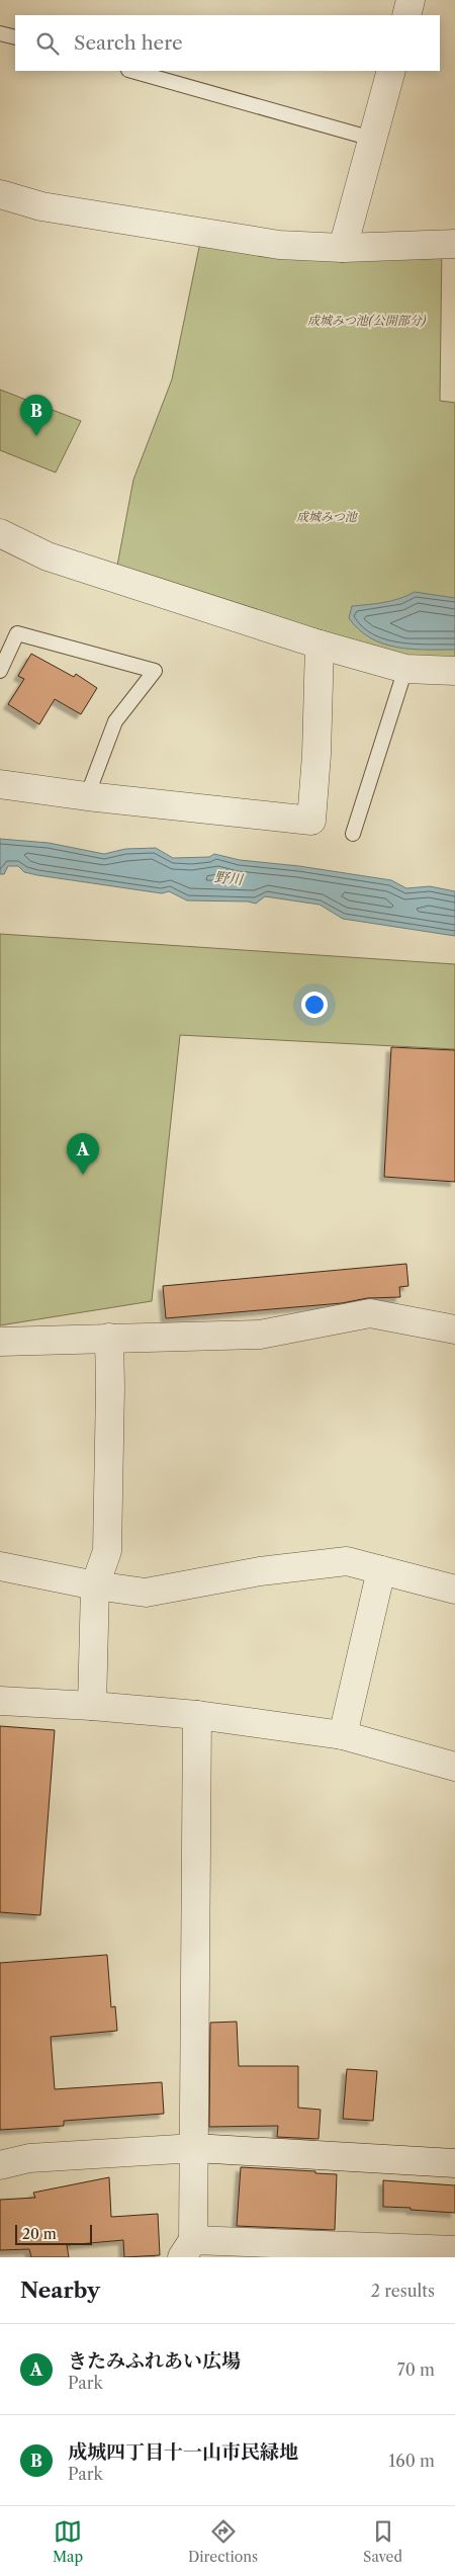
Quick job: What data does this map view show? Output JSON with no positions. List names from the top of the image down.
{
  "water": ["野川"],
  "parks": ["成城みつ池(公開部分)", "成城みつ池"],
  "scale_bar": "20 m",
  "page": {
    "search": "Search here",
    "pins": ["B", "A"],
    "scale": "20 m",
    "heading": ["Nearby", "2 results"],
    "list": [
      {
        "mark": "A",
        "name": "きたみふれあい広場",
        "note": "Park",
        "value": "70 m"
      },
      {
        "mark": "B",
        "name": "成城四丁目十一山市民緑地",
        "note": "Park",
        "value": "160 m"
      }
    ],
    "nav": ["Map", "Directions", "Saved"]
  }
}
